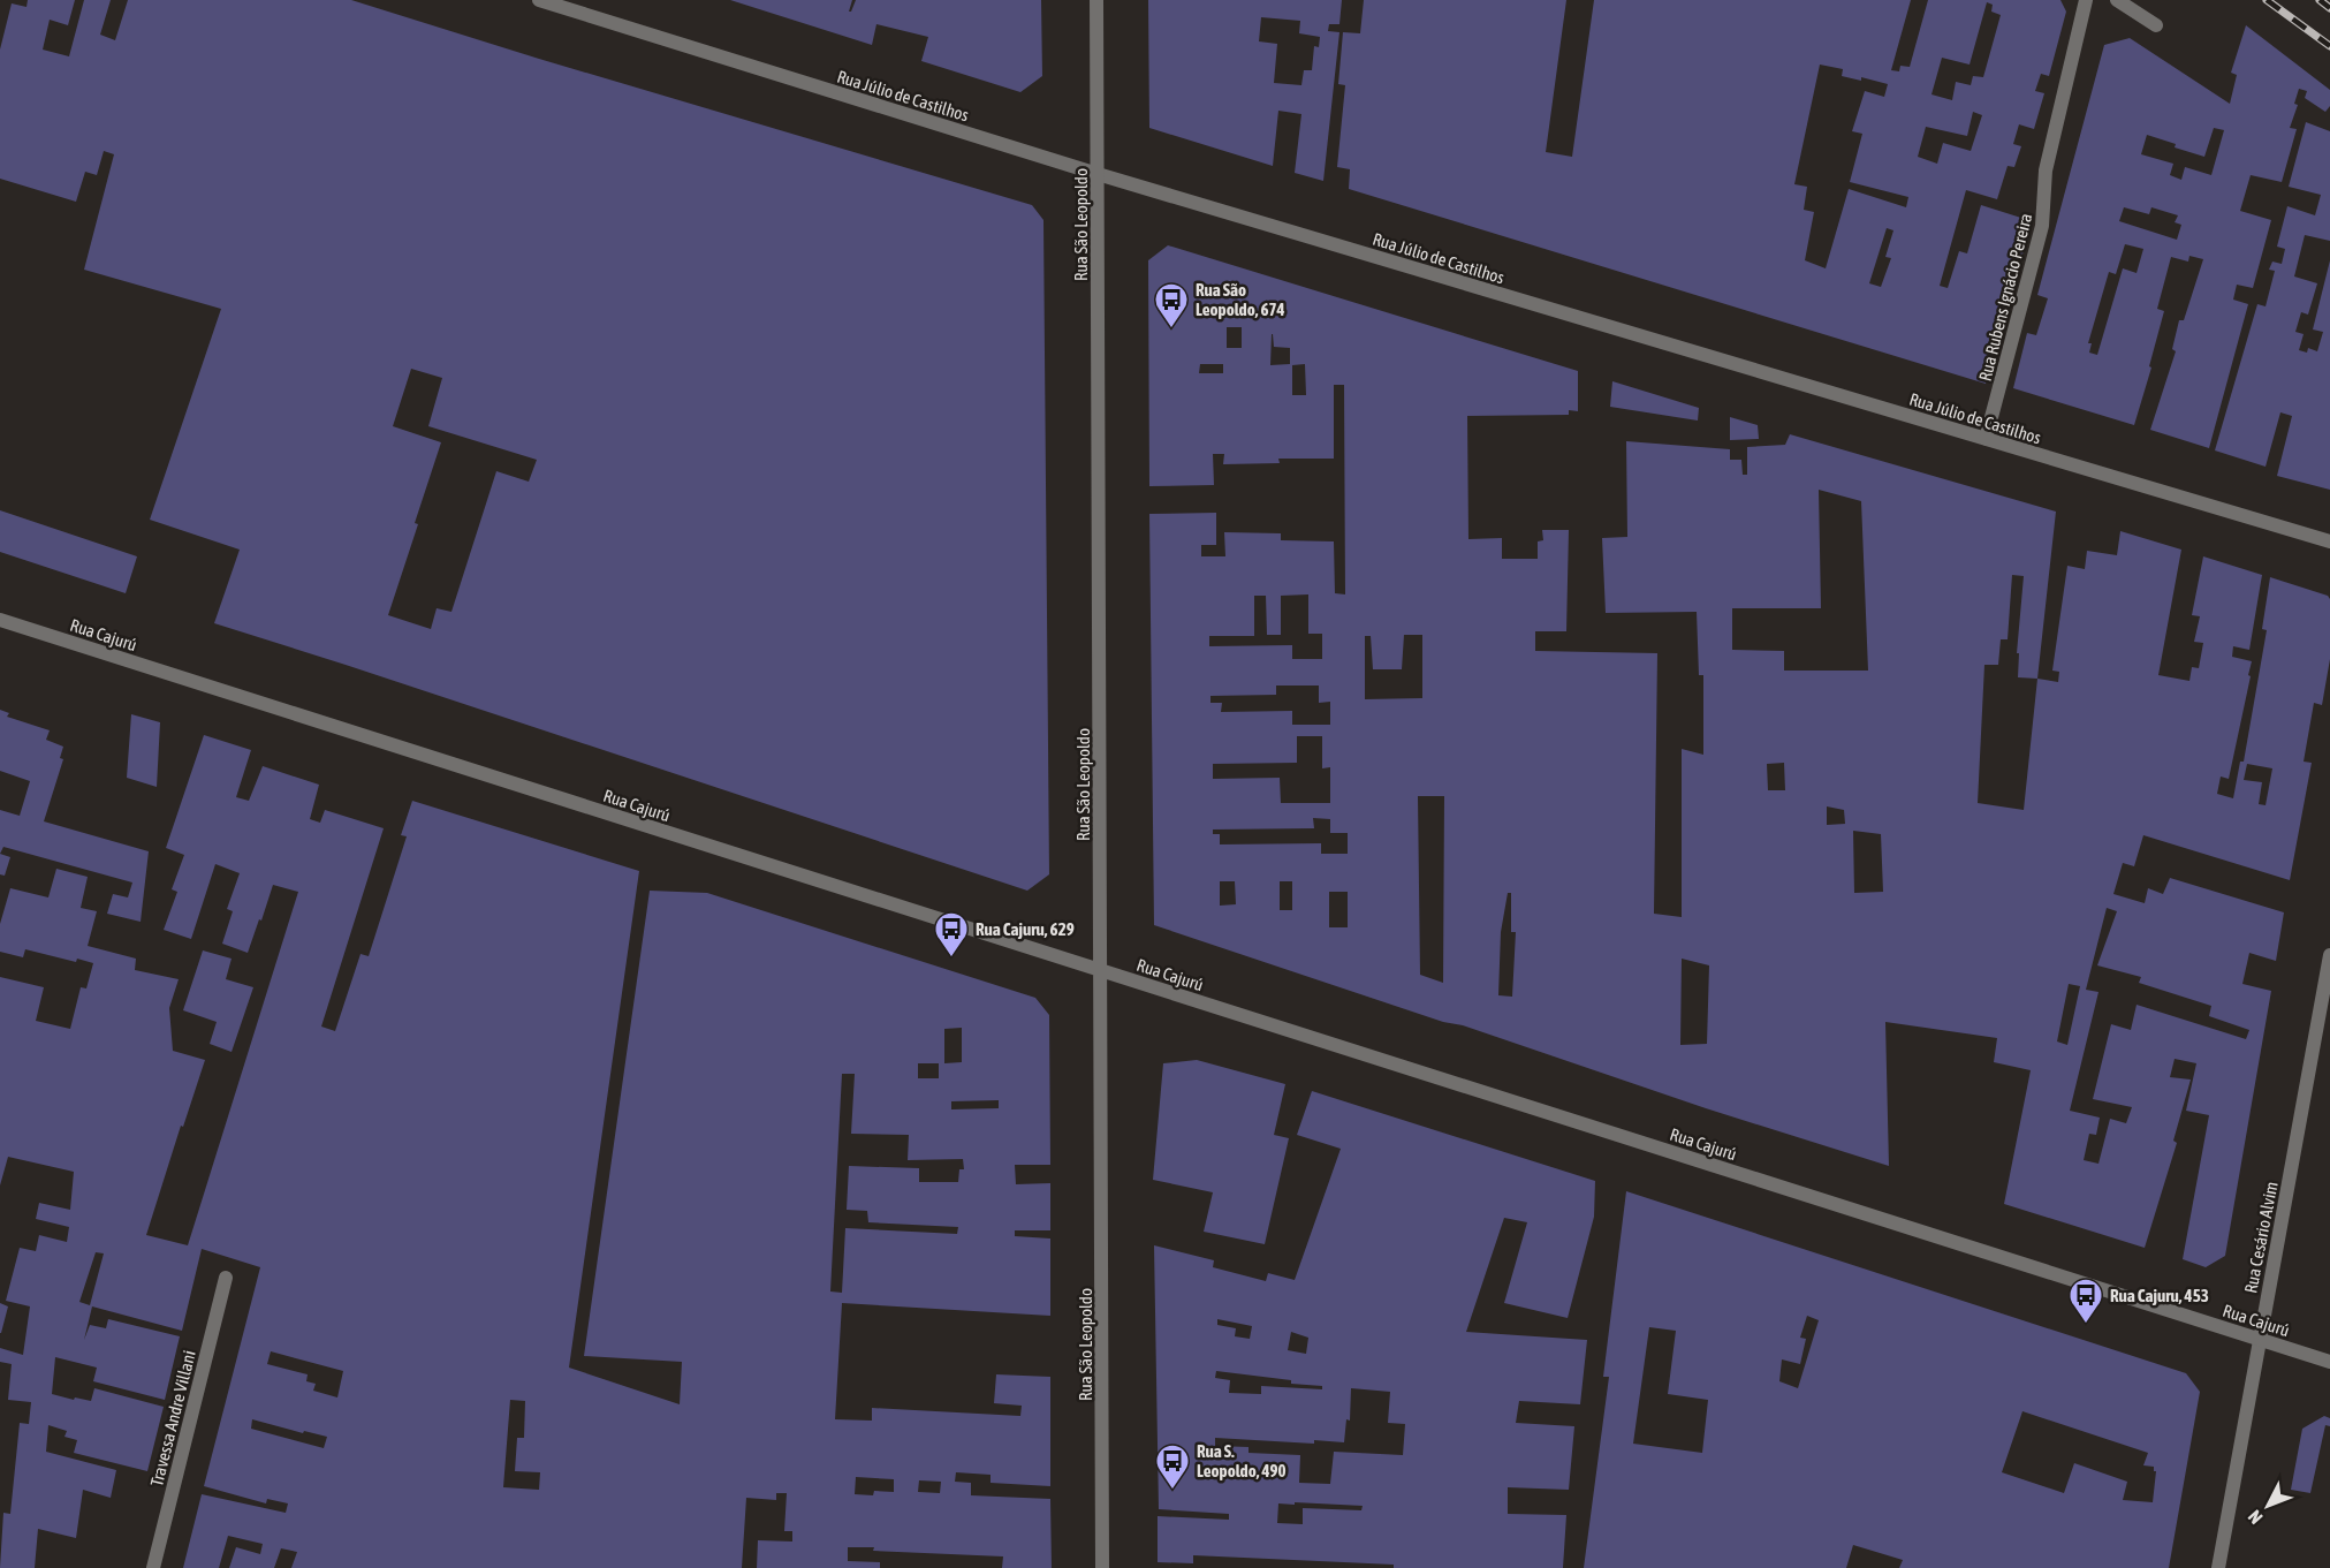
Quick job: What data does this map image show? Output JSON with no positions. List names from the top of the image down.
{
  "streets": {
    "street": [
      "Rua Júlio de Castilhos",
      "Rua São Leopoldo",
      "Rua Rubens Ignácio Pereira",
      "Rua Cajurú",
      "Rua Cesário Alvim",
      "Travessa Andre Villani"
    ]
  },
  "crossings": [
    ["Rua Júlio de Castilhos", "Rua São Leopoldo"],
    ["Rua Júlio de Castilhos", "Rua Rubens Ignácio Pereira"],
    ["Rua São Leopoldo", "Rua Cajurú"],
    ["Rua Cajurú", "Rua Cesário Alvim"]
  ],
  "places": {
    "bus stop": [
      "Rua São Leopoldo, 674",
      "Rua Cajuru, 629",
      "Rua Cajuru, 453",
      "Rua S. Leopoldo, 490"
    ]
  },
  "north": "bottom left"
}
